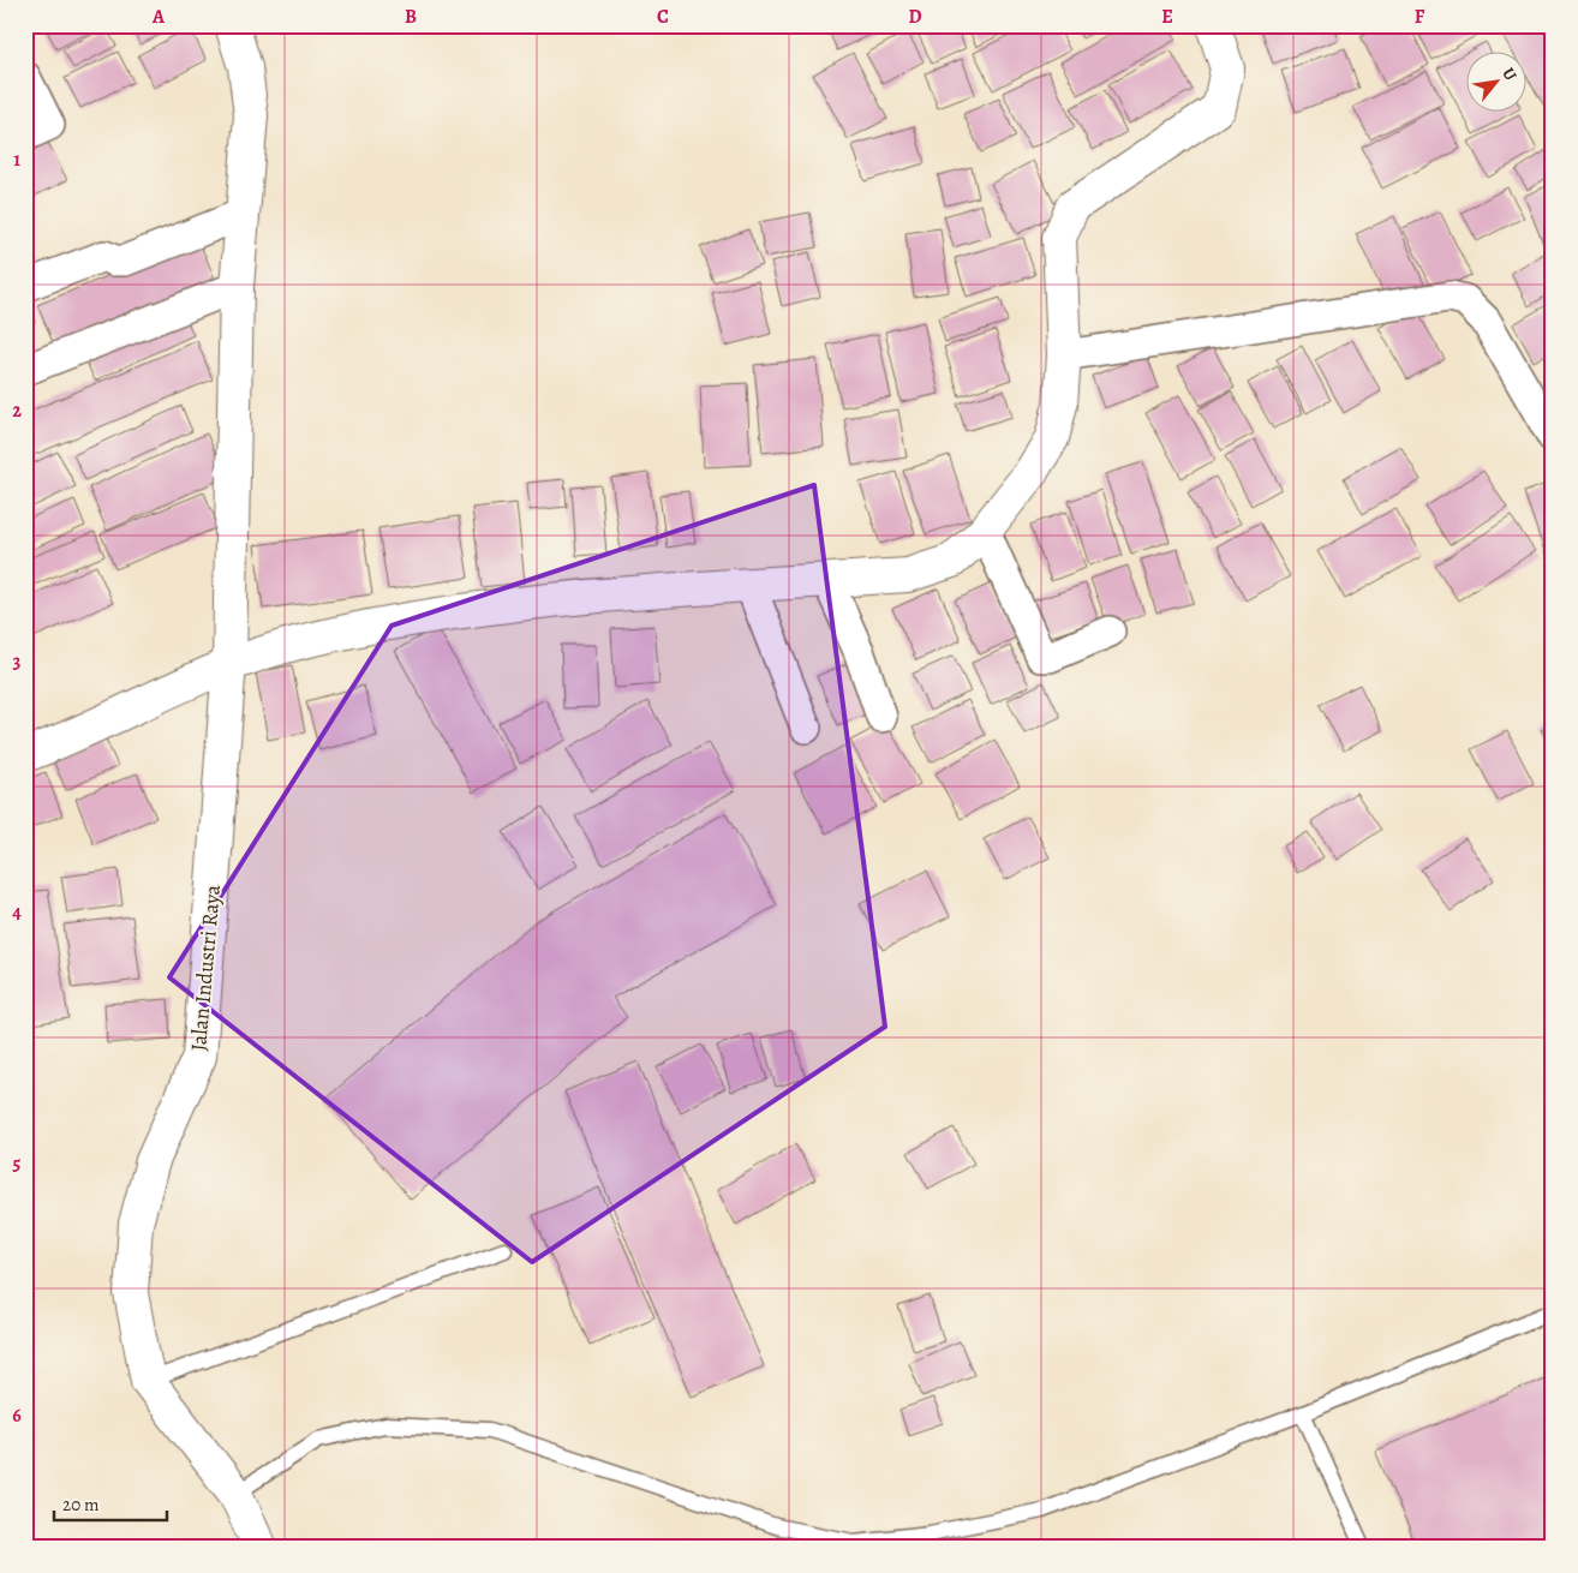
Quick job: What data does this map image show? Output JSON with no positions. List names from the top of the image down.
{
  "streets": {
    "street": ["Jalan Industri Raya"]
  },
  "scale_bar": "20 m",
  "north": "top right",
  "grid": {
    "columns": [
      "A",
      "B",
      "C",
      "D",
      "E",
      "F"
    ],
    "rows": [
      "1",
      "2",
      "3",
      "4",
      "5",
      "6"
    ]
  }
}
